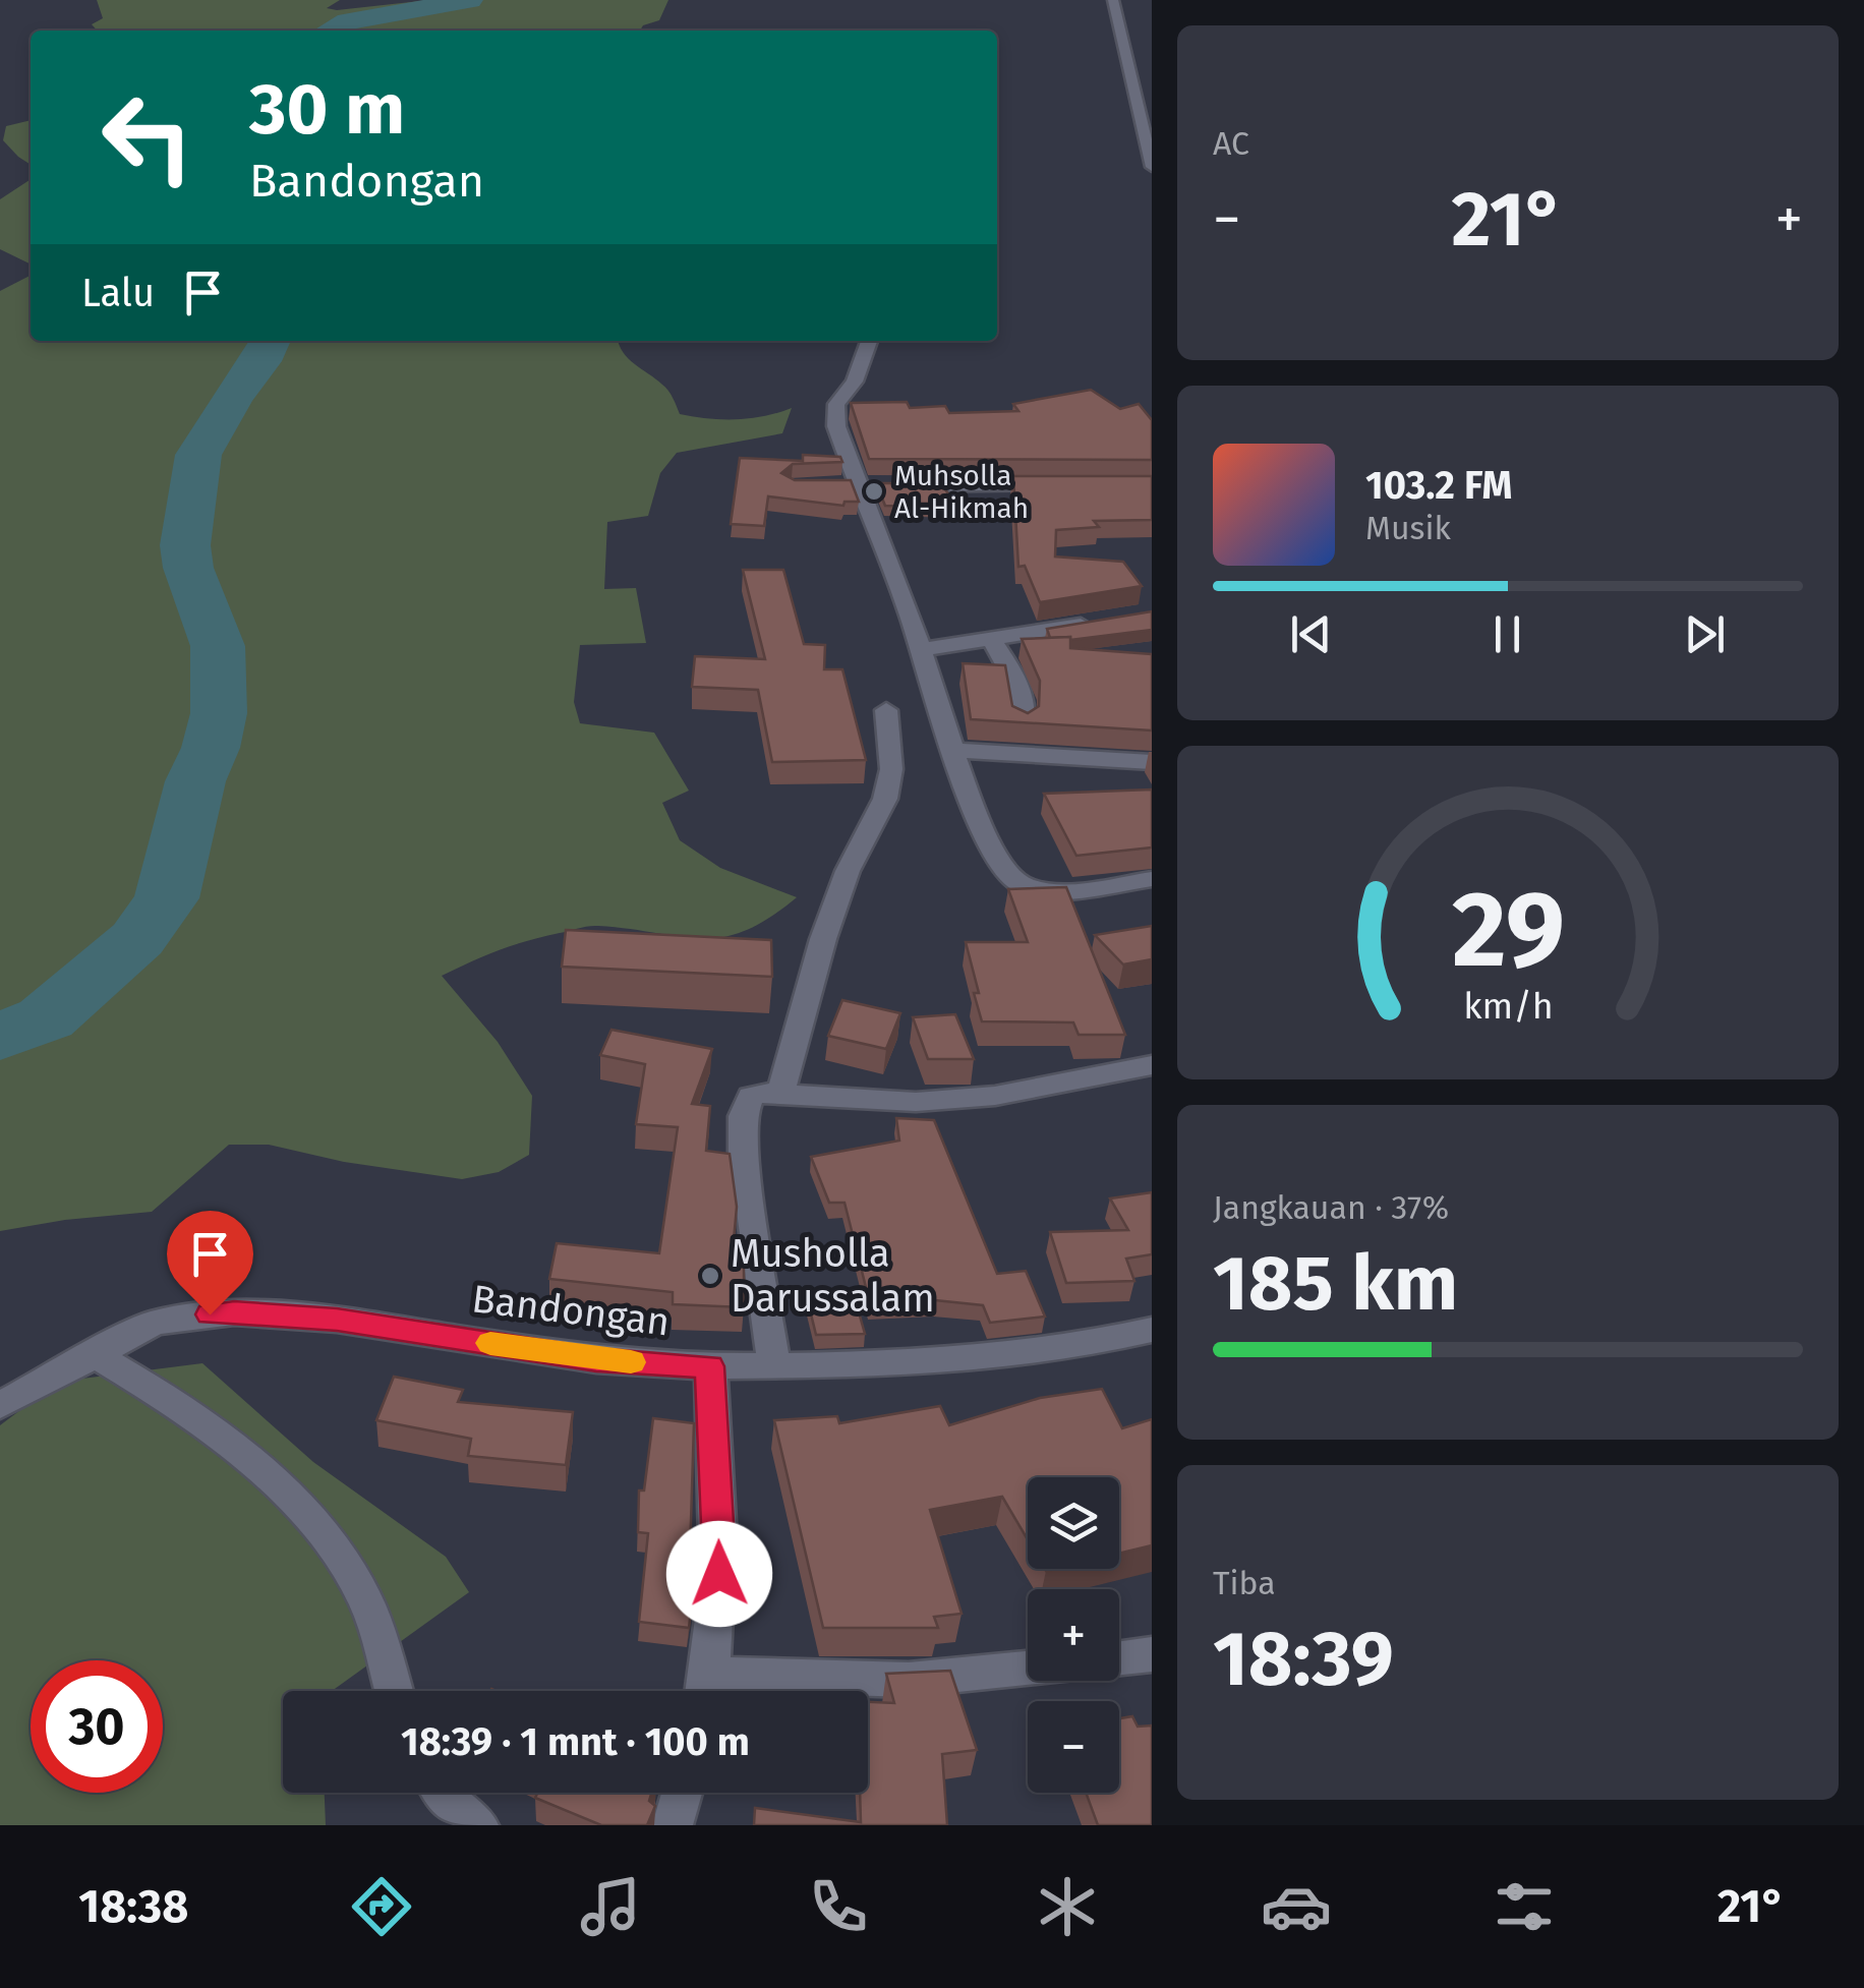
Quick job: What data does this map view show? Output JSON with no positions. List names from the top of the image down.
{
  "streets": {
    "street": ["Bandongan"]
  },
  "places": ["Muhsolla Al-Hikmah", "Musholla Darussalam"],
  "page": {
    "tile": [
      "AC",
      ["Jangkauan · 37%", "185 km"],
      ["Tiba", "18:39"]
    ],
    "turn": ["30 m", "Bandongan"],
    "heat": ["−", "21°", "+"],
    "then": "Lalu",
    "song": ["103.2 FM", "Musik"],
    "map_buttons": ["+", "−"],
    "limit": "30",
    "trip": "18:39 · 1 mnt · 100 m",
    "tabs": ["18:38", "21°"],
    "gauge": ["29", "km/h"]
  }
}
